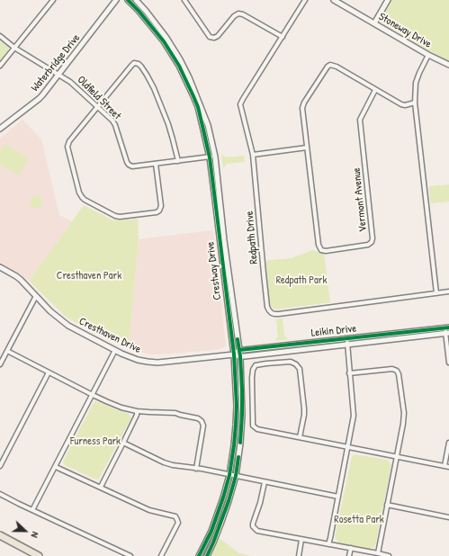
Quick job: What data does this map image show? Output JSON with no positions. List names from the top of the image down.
{
  "streets": {
    "street": [
      "Stoneway Drive",
      "Waterbridge Drive",
      "Oldfield Street",
      "Vermont Avenue",
      "Redpath Drive",
      "Crestway Drive",
      "Leikin Drive",
      "Cresthaven Drive"
    ]
  },
  "crossings": [
    ["Waterbridge Drive", "Oldfield Street"],
    ["Oldfield Street", "Crestway Drive"],
    ["Crestway Drive", "Leikin Drive"],
    ["Crestway Drive", "Cresthaven Drive"],
    ["Leikin Drive", "Cresthaven Drive"]
  ],
  "parks": [
    "Cresthaven Park",
    "Redpath Park",
    "Furness Park",
    "Rosetta Park"
  ],
  "north": "right"
}
